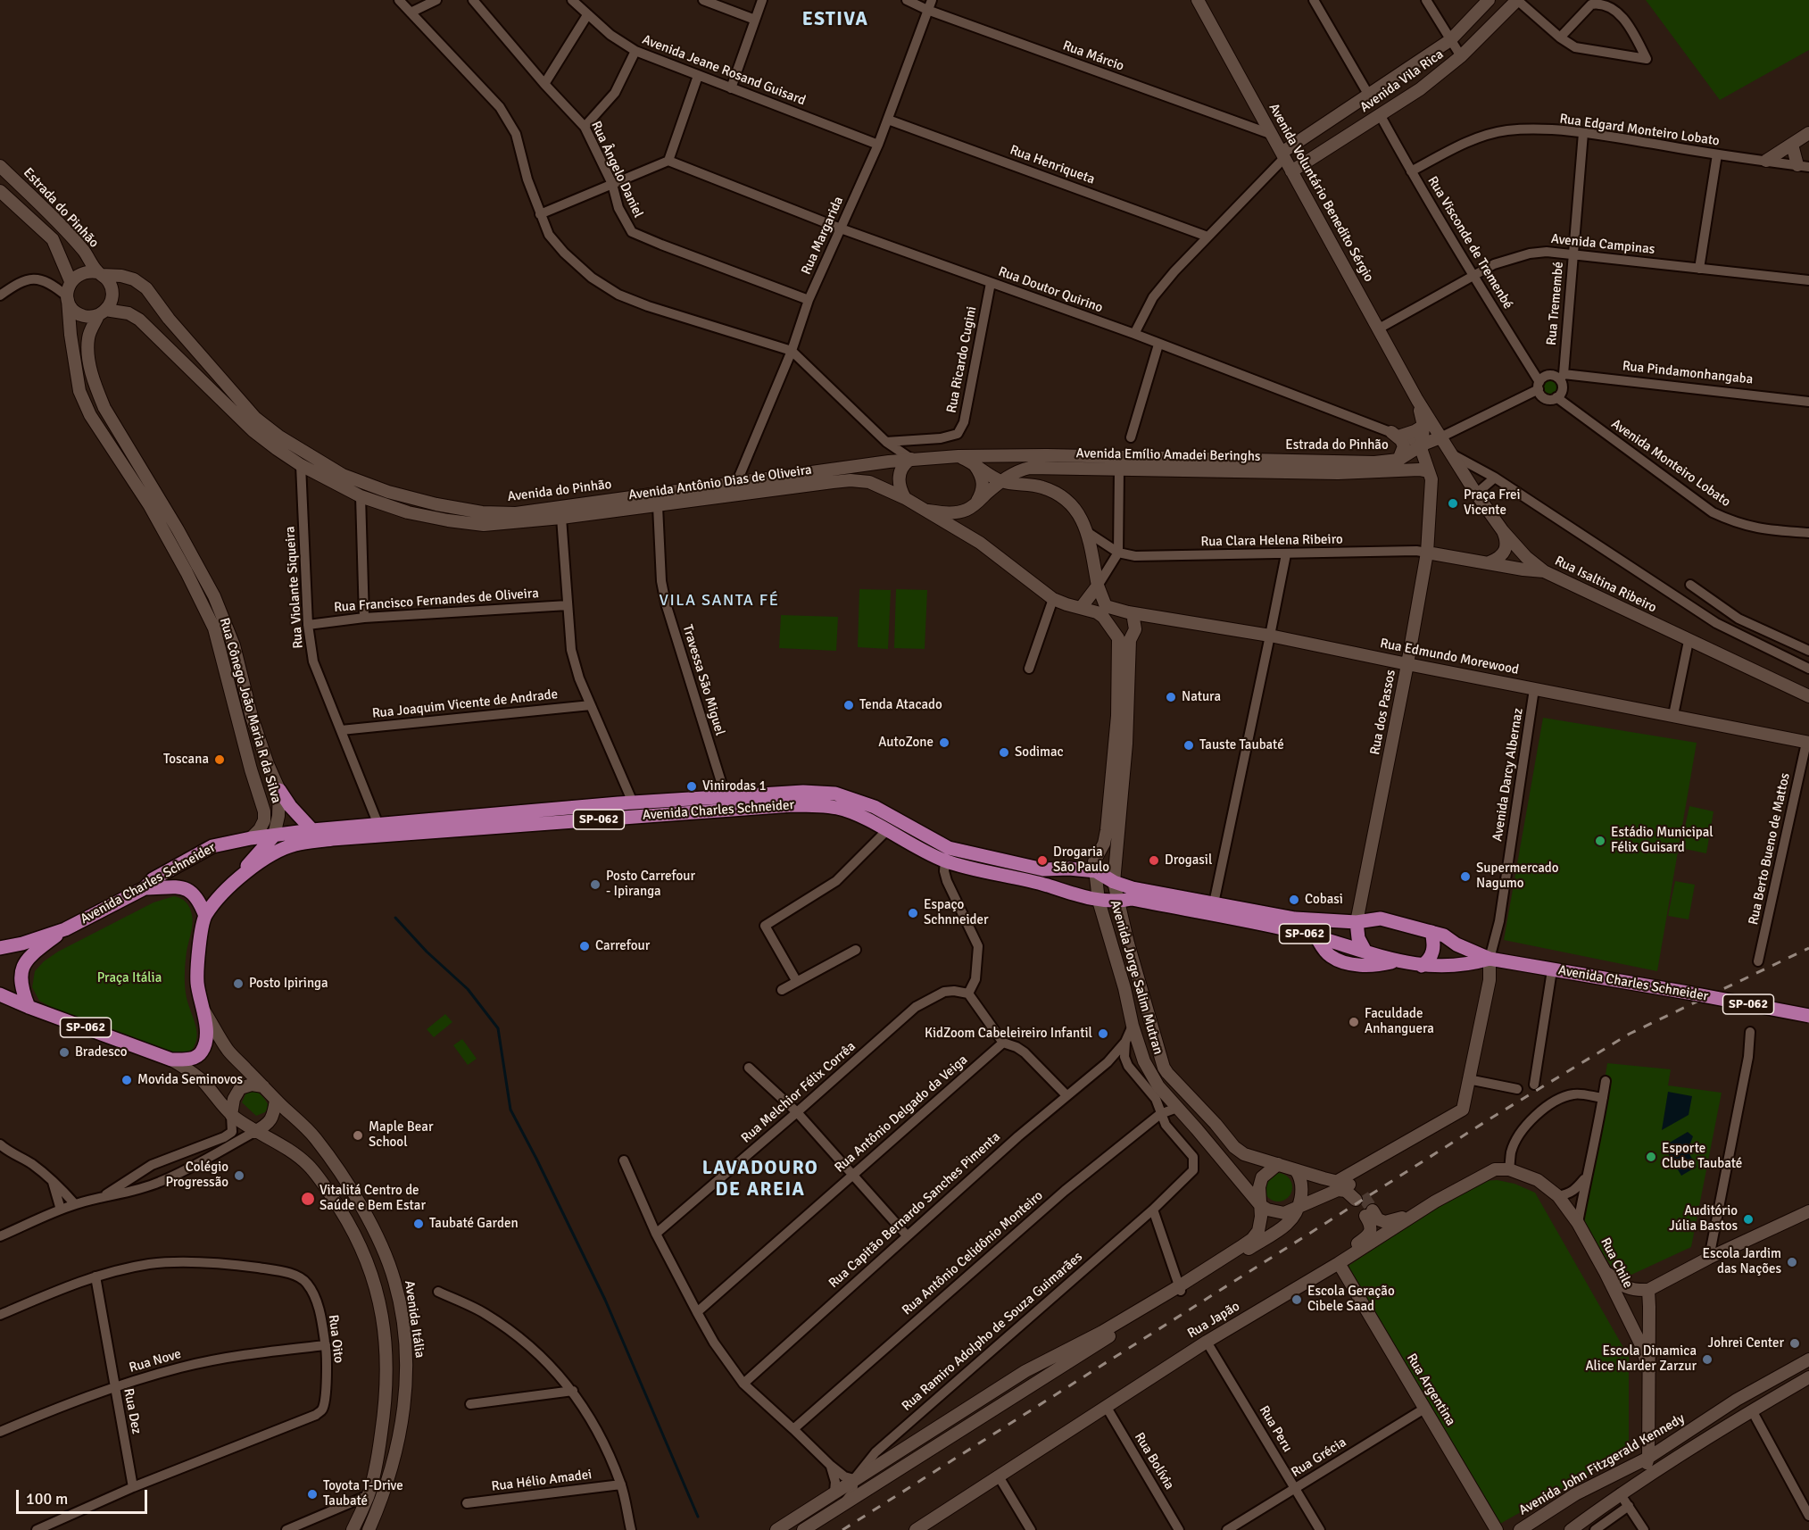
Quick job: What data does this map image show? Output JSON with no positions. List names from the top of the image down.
{
  "streets": {
    "main road": ["Avenida Charles Schneider", "SP-062"],
    "street": [
      "Rua Márcio",
      "Avenida Jeane Rosand Guisard",
      "Avenida Vila Rica",
      "Rua Edgard Monteiro Lobato",
      "Rua Henriqueta",
      "Rua Ângelo Daniel",
      "Avenida Voluntário Benedito Sérgio",
      "Estrada do Pinhão",
      "Rua Margarida",
      "Rua Visconde de Tremenbé",
      "Avenida Campinas",
      "Rua Doutor Quirino",
      "Rua Tremembé",
      "Rua Ricardo Cugini",
      "Rua Pindamonhangaba",
      "Avenida Emílio Amadei Beringhs",
      "Avenida Monteiro Lobato",
      "Avenida Antônio Dias de Oliveira",
      "Avenida do Pinhão",
      "Rua Clara Helena Ribeiro",
      "Rua Isaltina Ribeiro",
      "Rua Violante Siqueira",
      "Rua Francisco Fernandes de Oliveira",
      "Rua Edmundo Morewood",
      "Travessa São Miguel",
      "Rua Joaquim Vicente de Andrade",
      "Rua Cônego João Maria R da Silva",
      "Rua dos Passos",
      "Avenida Darcy Albernaz",
      "Rua Berto Bueno de Mattos",
      "Avenida Jorge Salim Mutran",
      "Rua Melchior Félix Corrêa",
      "Rua Antônio Delgado da Veiga",
      "Rua Capitão Bernardo Sanches Pimenta",
      "Rua Antônio Celidônio Monteiro",
      "Rua Chile",
      "Avenida Itália",
      "Rua Japão",
      "Rua Ramiro Adolpho de Souza Guimarães",
      "Rua Oito",
      "Rua Nove",
      "Rua Argentina",
      "Rua Dez",
      "Rua Peru",
      "Rua Grécia",
      "Rua Bolívia",
      "Avenida John Fitzgerald Kennedy",
      "Rua Hélio Amadei"
    ]
  },
  "crossings": [
    ["Rua Márcio", "Avenida Voluntário Benedito Sérgio"],
    ["Rua Márcio", "Rua Margarida"],
    ["Avenida Jeane Rosand Guisard", "Rua Margarida"],
    ["Avenida Vila Rica", "Avenida Voluntário Benedito Sérgio"],
    ["Avenida Vila Rica", "Rua Visconde de Tremenbé"],
    ["Rua Edgard Monteiro Lobato", "Rua Visconde de Tremenbé"],
    ["Rua Edgard Monteiro Lobato", "Rua Tremembé"],
    ["Rua Henriqueta", "Rua Margarida"],
    ["Rua Ângelo Daniel", "Rua Margarida"],
    ["Avenida Voluntário Benedito Sérgio", "Estrada do Pinhão"],
    ["Avenida Voluntário Benedito Sérgio", "Avenida Campinas"],
    ["Avenida Voluntário Benedito Sérgio", "Rua Doutor Quirino"],
    ["Avenida Voluntário Benedito Sérgio", "Rua Pindamonhangaba"],
    ["Avenida Voluntário Benedito Sérgio", "Rua Isaltina Ribeiro"],
    ["Avenida Voluntário Benedito Sérgio", "Rua dos Passos"],
    ["Estrada do Pinhão", "Rua Doutor Quirino"],
    ["Estrada do Pinhão", "Rua Pindamonhangaba"],
    ["Estrada do Pinhão", "Avenida Emílio Amadei Beringhs"],
    ["Estrada do Pinhão", "Avenida Antônio Dias de Oliveira"],
    ["Estrada do Pinhão", "Avenida do Pinhão"],
    ["Estrada do Pinhão", "Rua Cônego João Maria R da Silva"],
    ["Estrada do Pinhão", "Rua dos Passos"],
    ["Rua Margarida", "Rua Doutor Quirino"],
    ["Rua Margarida", "Avenida do Pinhão"],
    ["Rua Visconde de Tremenbé", "Avenida Campinas"],
    ["Rua Visconde de Tremenbé", "Rua Tremembé"],
    ["Rua Visconde de Tremenbé", "Rua Pindamonhangaba"],
    ["Rua Visconde de Tremenbé", "Avenida Monteiro Lobato"],
    ["Avenida Campinas", "Rua Tremembé"],
    ["Rua Doutor Quirino", "Rua Ricardo Cugini"],
    ["Rua Doutor Quirino", "Rua Pindamonhangaba"],
    ["Rua Doutor Quirino", "Rua dos Passos"],
    ["Rua Tremembé", "Rua Pindamonhangaba"],
    ["Rua Tremembé", "Avenida Monteiro Lobato"],
    ["Rua Pindamonhangaba", "Avenida Monteiro Lobato"],
    ["Rua Pindamonhangaba", "Rua Isaltina Ribeiro"],
    ["Rua Pindamonhangaba", "Rua dos Passos"],
    ["Avenida Emílio Amadei Beringhs", "Avenida Antônio Dias de Oliveira"],
    ["Avenida Emílio Amadei Beringhs", "Avenida do Pinhão"],
    ["Avenida Emílio Amadei Beringhs", "Rua dos Passos"],
    ["Avenida Antônio Dias de Oliveira", "Avenida do Pinhão"],
    ["Avenida Antônio Dias de Oliveira", "Rua Violante Siqueira"],
    ["Avenida Antônio Dias de Oliveira", "Travessa São Miguel"],
    ["Avenida Antônio Dias de Oliveira", "Rua Cônego João Maria R da Silva"],
    ["Avenida do Pinhão", "Rua Cônego João Maria R da Silva"],
    ["Rua Clara Helena Ribeiro", "Rua dos Passos"],
    ["Rua Violante Siqueira", "Rua Francisco Fernandes de Oliveira"],
    ["Rua Violante Siqueira", "Rua Joaquim Vicente de Andrade"],
    ["Rua Violante Siqueira", "Avenida Charles Schneider"],
    ["Rua Edmundo Morewood", "Rua dos Passos"],
    ["Rua Edmundo Morewood", "Avenida Darcy Albernaz"],
    ["Rua Edmundo Morewood", "Rua Berto Bueno de Mattos"],
    ["Rua Edmundo Morewood", "Avenida Jorge Salim Mutran"],
    ["Travessa São Miguel", "Avenida Charles Schneider"],
    ["Rua Cônego João Maria R da Silva", "Avenida Charles Schneider"],
    ["Rua dos Passos", "Avenida Charles Schneider"],
    ["Avenida Darcy Albernaz", "Avenida Charles Schneider"],
    ["Avenida Charles Schneider", "SP-062"],
    ["Avenida Charles Schneider", "Avenida Jorge Salim Mutran"],
    ["SP-062", "Avenida Itália"],
    ["Avenida Jorge Salim Mutran", "Rua Capitão Bernardo Sanches Pimenta"],
    ["Avenida Jorge Salim Mutran", "Rua Antônio Celidônio Monteiro"],
    ["Rua Antônio Celidônio Monteiro", "Rua Ramiro Adolpho de Souza Guimarães"],
    ["Rua Chile", "Rua Japão"],
    ["Rua Chile", "Avenida John Fitzgerald Kennedy"],
    ["Rua Japão", "Rua Argentina"],
    ["Rua Japão", "Rua Peru"],
    ["Rua Japão", "Rua Bolívia"],
    ["Rua Oito", "Rua Nove"],
    ["Rua Oito", "Rua Dez"],
    ["Rua Nove", "Rua Dez"],
    ["Rua Argentina", "Rua Grécia"],
    ["Rua Peru", "Rua Grécia"]
  ],
  "districts": ["ESTIVA", "VILA SANTA FÉ", "LAVADOURO DE AREIA"],
  "parks": ["Praça Itália"],
  "places": [
    "Praça Frei Vicente",
    "Natura",
    "Tenda Atacado",
    "AutoZone",
    "Tauste Taubaté",
    "Sodimac",
    "Toscana",
    "Vinirodas 1",
    "Estádio Municipal Félix Guisard",
    "Drogaria São Paulo",
    "Drogasil",
    "Supermercado Nagumo",
    "Posto Carrefour - Ipiranga",
    "Cobasi",
    "Espaço Schnneider",
    "Carrefour",
    "Posto Ipiringa",
    "Faculdade Anhanguera",
    "KidZoom Cabeleireiro Infantil",
    "Bradesco",
    "Movida Seminovos",
    "Maple Bear School",
    "Esporte Clube Taubaté",
    "Colégio Progressão",
    "Vitalitá Centro de Saúde e Bem Estar",
    "Auditório Júlia Bastos",
    "Taubaté Garden",
    "Escola Jardim das Nações",
    "Escola Geração Cibele Saad",
    "Johrei Center",
    "Escola Dinamica Alice Narder Zarzur",
    "Toyota T-Drive Taubaté"
  ],
  "scale_bar": "100 m"
}
